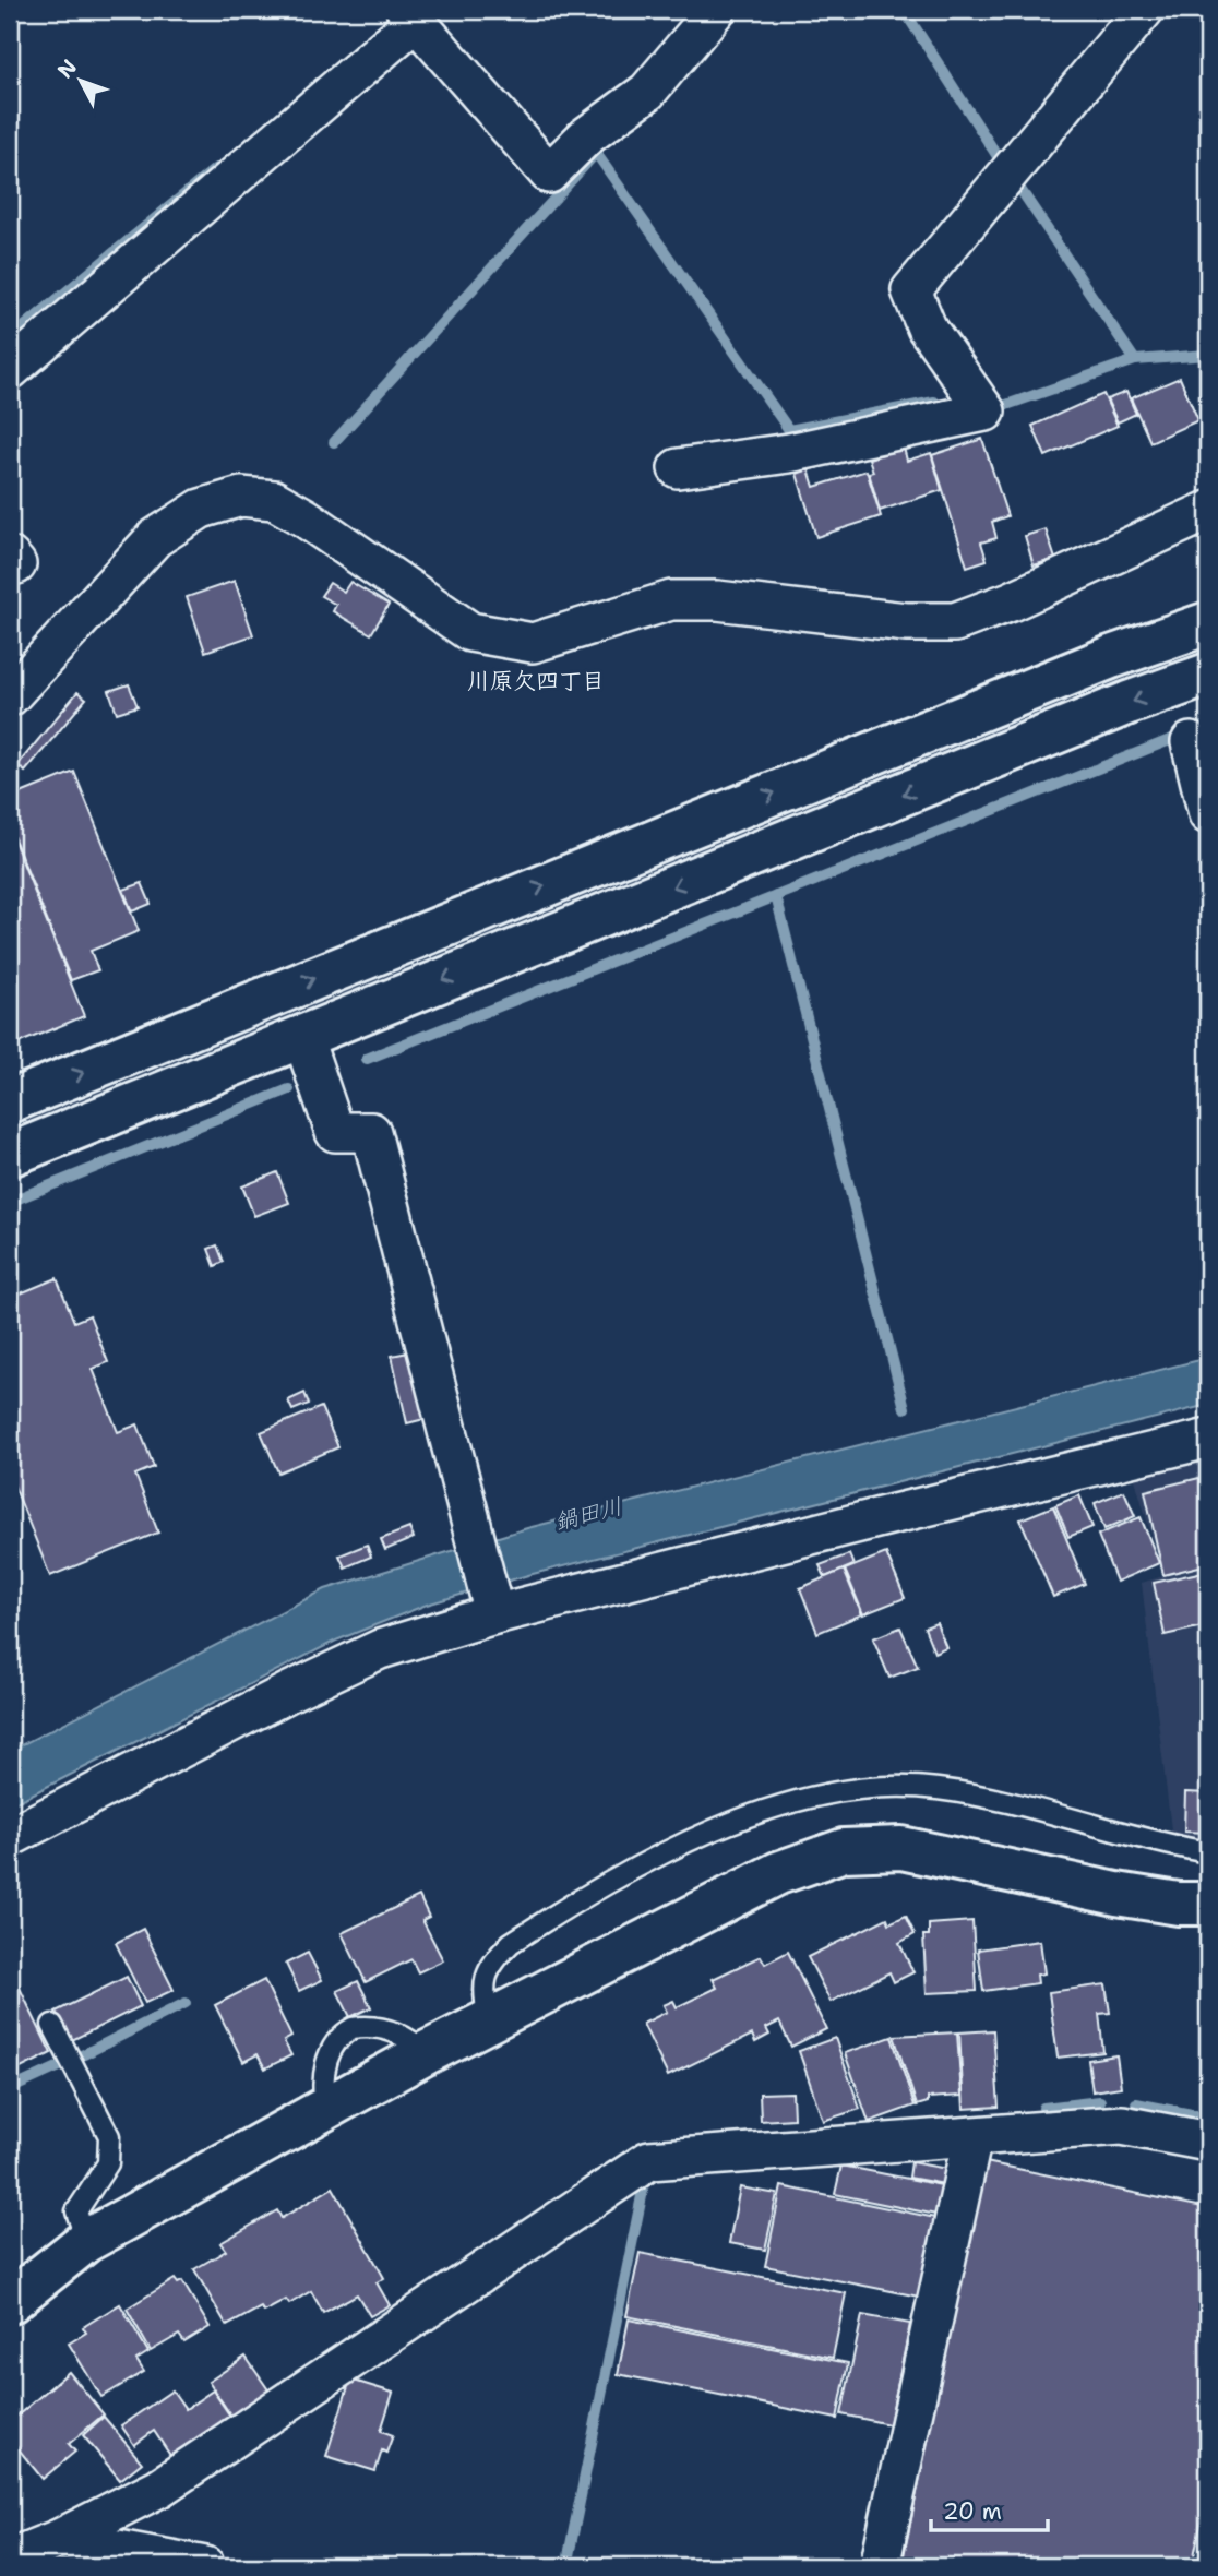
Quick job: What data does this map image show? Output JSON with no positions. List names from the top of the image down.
{
  "districts": ["川原欠四丁目"],
  "water": ["鍋田川"],
  "scale_bar": "20 m",
  "north": "top left"
}
